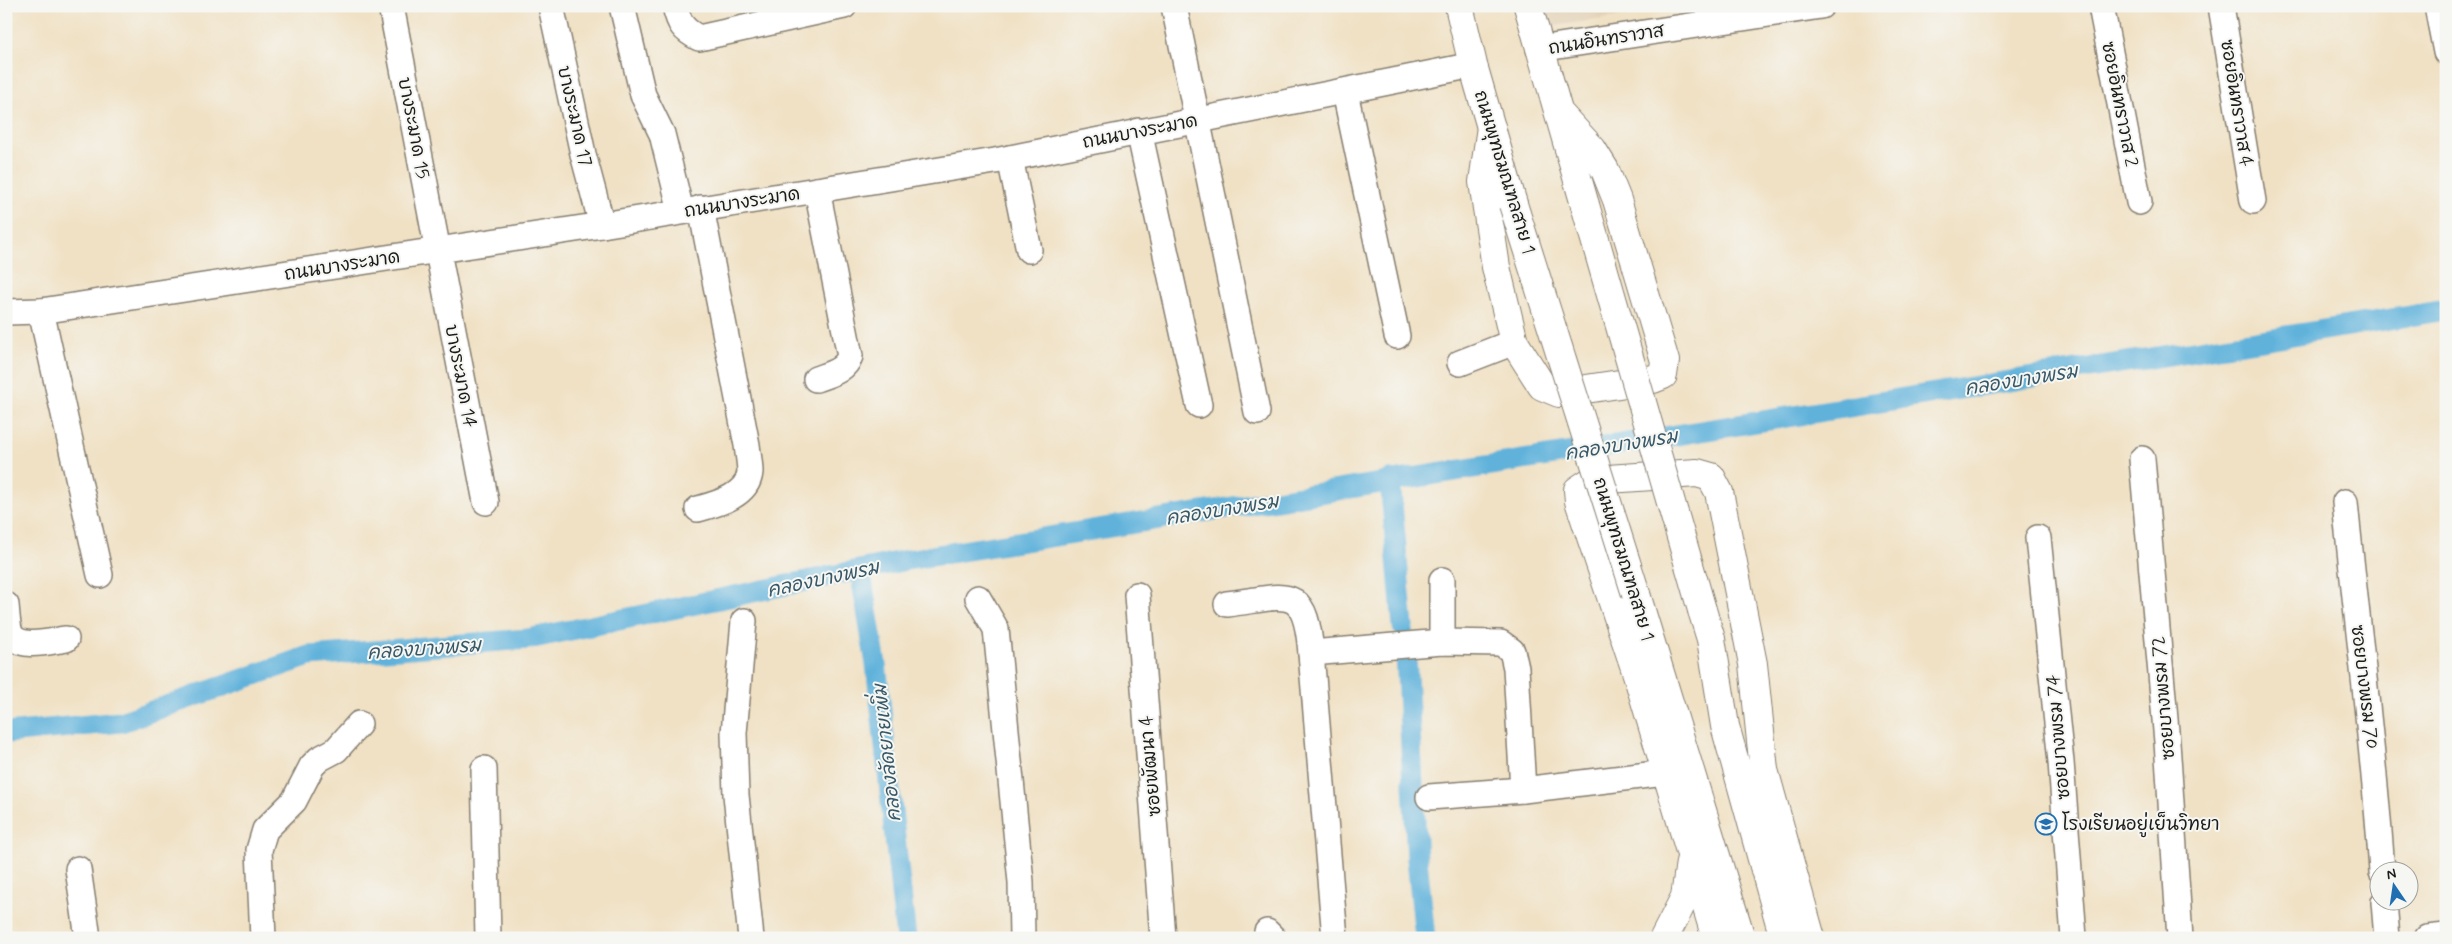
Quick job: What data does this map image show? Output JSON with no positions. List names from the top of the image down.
{
  "streets": {
    "main road": ["ถนนพุทธมณฑลสาย 1"],
    "street": [
      "ถนนอินทราวาส",
      "ซอยอินทราวาส 4",
      "ซอยอินทราวาส 2",
      "บางระมาด 17",
      "บางระมาด 15",
      "ถนนบางระมาด",
      "บางระมาด 14",
      "ซอยบางพรม 70",
      "ซอยบางพรม 72",
      "ซอยบางพรม 74",
      "ซอยพัฒนา 4"
    ]
  },
  "crossings": [
    ["บางระมาด 17", "ถนนบางระมาด"],
    ["บางระมาด 15", "ถนนบางระมาด"],
    ["บางระมาด 15", "บางระมาด 14"],
    ["ถนนบางระมาด", "ถนนพุทธมณฑลสาย 1"],
    ["ถนนบางระมาด", "บางระมาด 14"]
  ],
  "water": ["คลองบางพรม", "คลองลัดยายเพิ่ม"],
  "places": {
    "school or university": ["โรงเรียนอยู่เย็นวิทยา"]
  },
  "north": "top"
}
